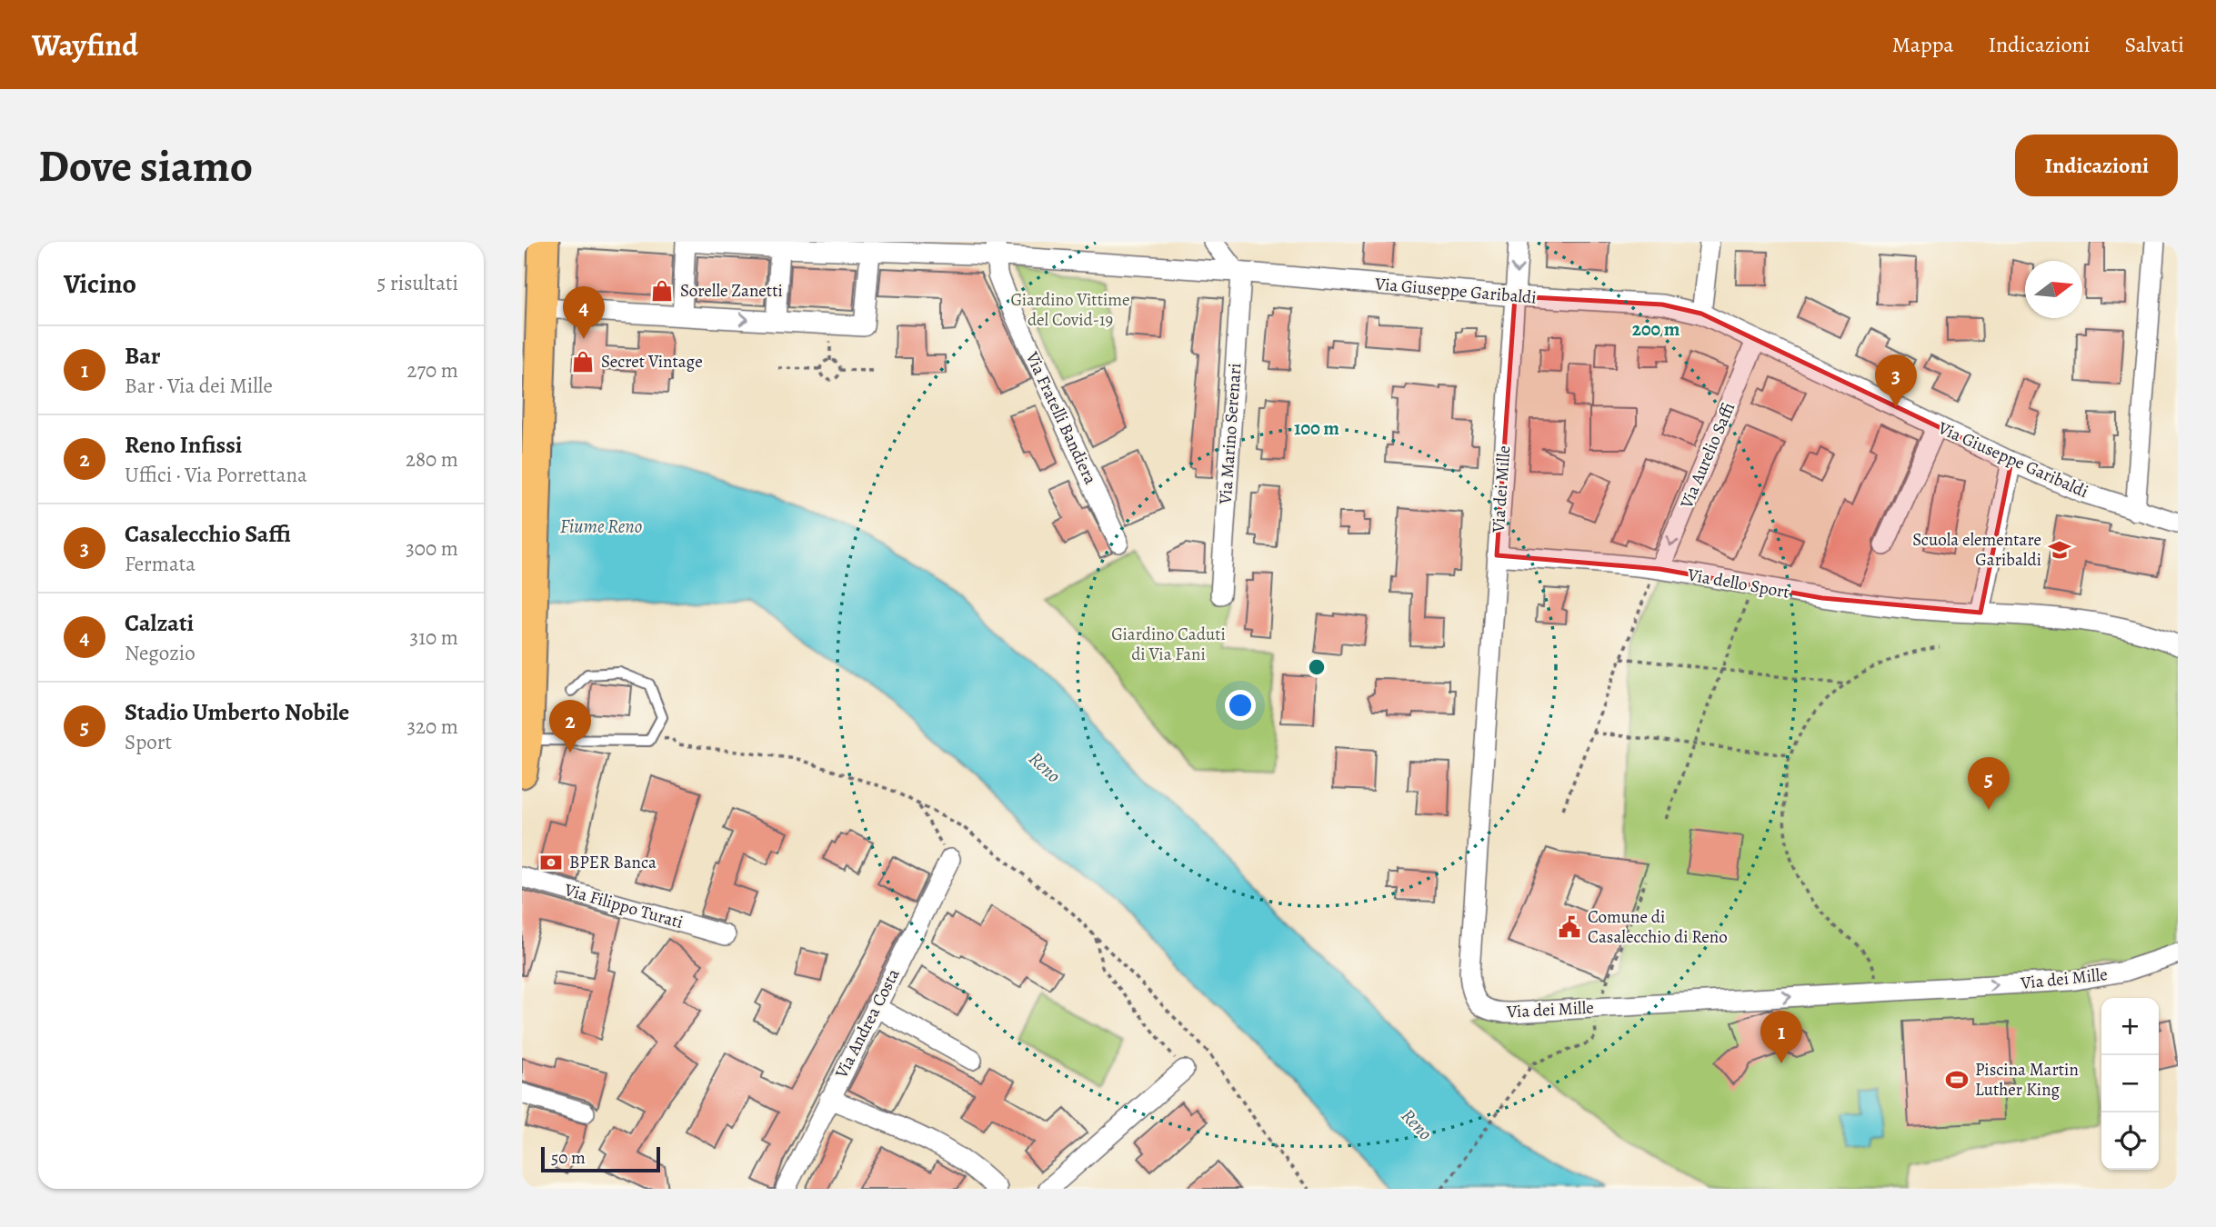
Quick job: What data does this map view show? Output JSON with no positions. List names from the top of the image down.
{
  "streets": {
    "street": [
      "Via Giuseppe Garibaldi",
      "Via Fratelli Bandiera",
      "Via Marino Serenari",
      "Via Aurelio Saffi",
      "Via dei Mille",
      "Via dello Sport",
      "Via Filippo Turati",
      "Via Andrea Costa"
    ]
  },
  "crossings": [
    ["Via Giuseppe Garibaldi", "Via Fratelli Bandiera"],
    ["Via Giuseppe Garibaldi", "Via Marino Serenari"],
    ["Via Giuseppe Garibaldi", "Via Aurelio Saffi"],
    ["Via Giuseppe Garibaldi", "Via dei Mille"],
    ["Via Aurelio Saffi", "Via dello Sport"],
    ["Via dei Mille", "Via dello Sport"]
  ],
  "one_way": ["Via Aurelio Saffi"],
  "water": ["Fiume Reno", "Reno"],
  "parks": ["Giardino Vittime del Covid-19", "Giardino Caduti di Via Fani"],
  "places": {
    "shop": ["Sorelle Zanetti", "Secret Vintage"],
    "school or university": ["Scuola elementare Garibaldi"],
    "bank": ["BPER Banca"],
    "public building": ["Comune di Casalecchio di Reno"],
    "sports": ["Piscina Martin Luther King"]
  },
  "scale_bar": "50 m",
  "north": "right",
  "page": {
    "header": "Wayfind",
    "nav": ["Mappa", "Indicazioni", "Salvati"],
    "buttons": "Indicazioni",
    "title": "Dove siamo",
    "heading": ["Vicino", "5 risultati"],
    "pins": [
      "4",
      "3",
      "2",
      "5",
      "1"
    ],
    "list": [
      {
        "mark": "1",
        "name": "Bar",
        "note": "Bar · Via dei Mille",
        "value": "270 m"
      },
      {
        "mark": "2",
        "name": "Reno Infissi",
        "note": "Uffici · Via Porrettana",
        "value": "280 m"
      },
      {
        "mark": "3",
        "name": "Casalecchio Saffi",
        "note": "Fermata",
        "value": "300 m"
      },
      {
        "mark": "4",
        "name": "Calzati",
        "note": "Negozio",
        "value": "310 m"
      },
      {
        "mark": "5",
        "name": "Stadio Umberto Nobile",
        "note": "Sport",
        "value": "320 m"
      }
    ],
    "map_buttons": ["+", "−"],
    "scale": "50 m"
  },
  "rings": ["200 m", "100 m"]
}
